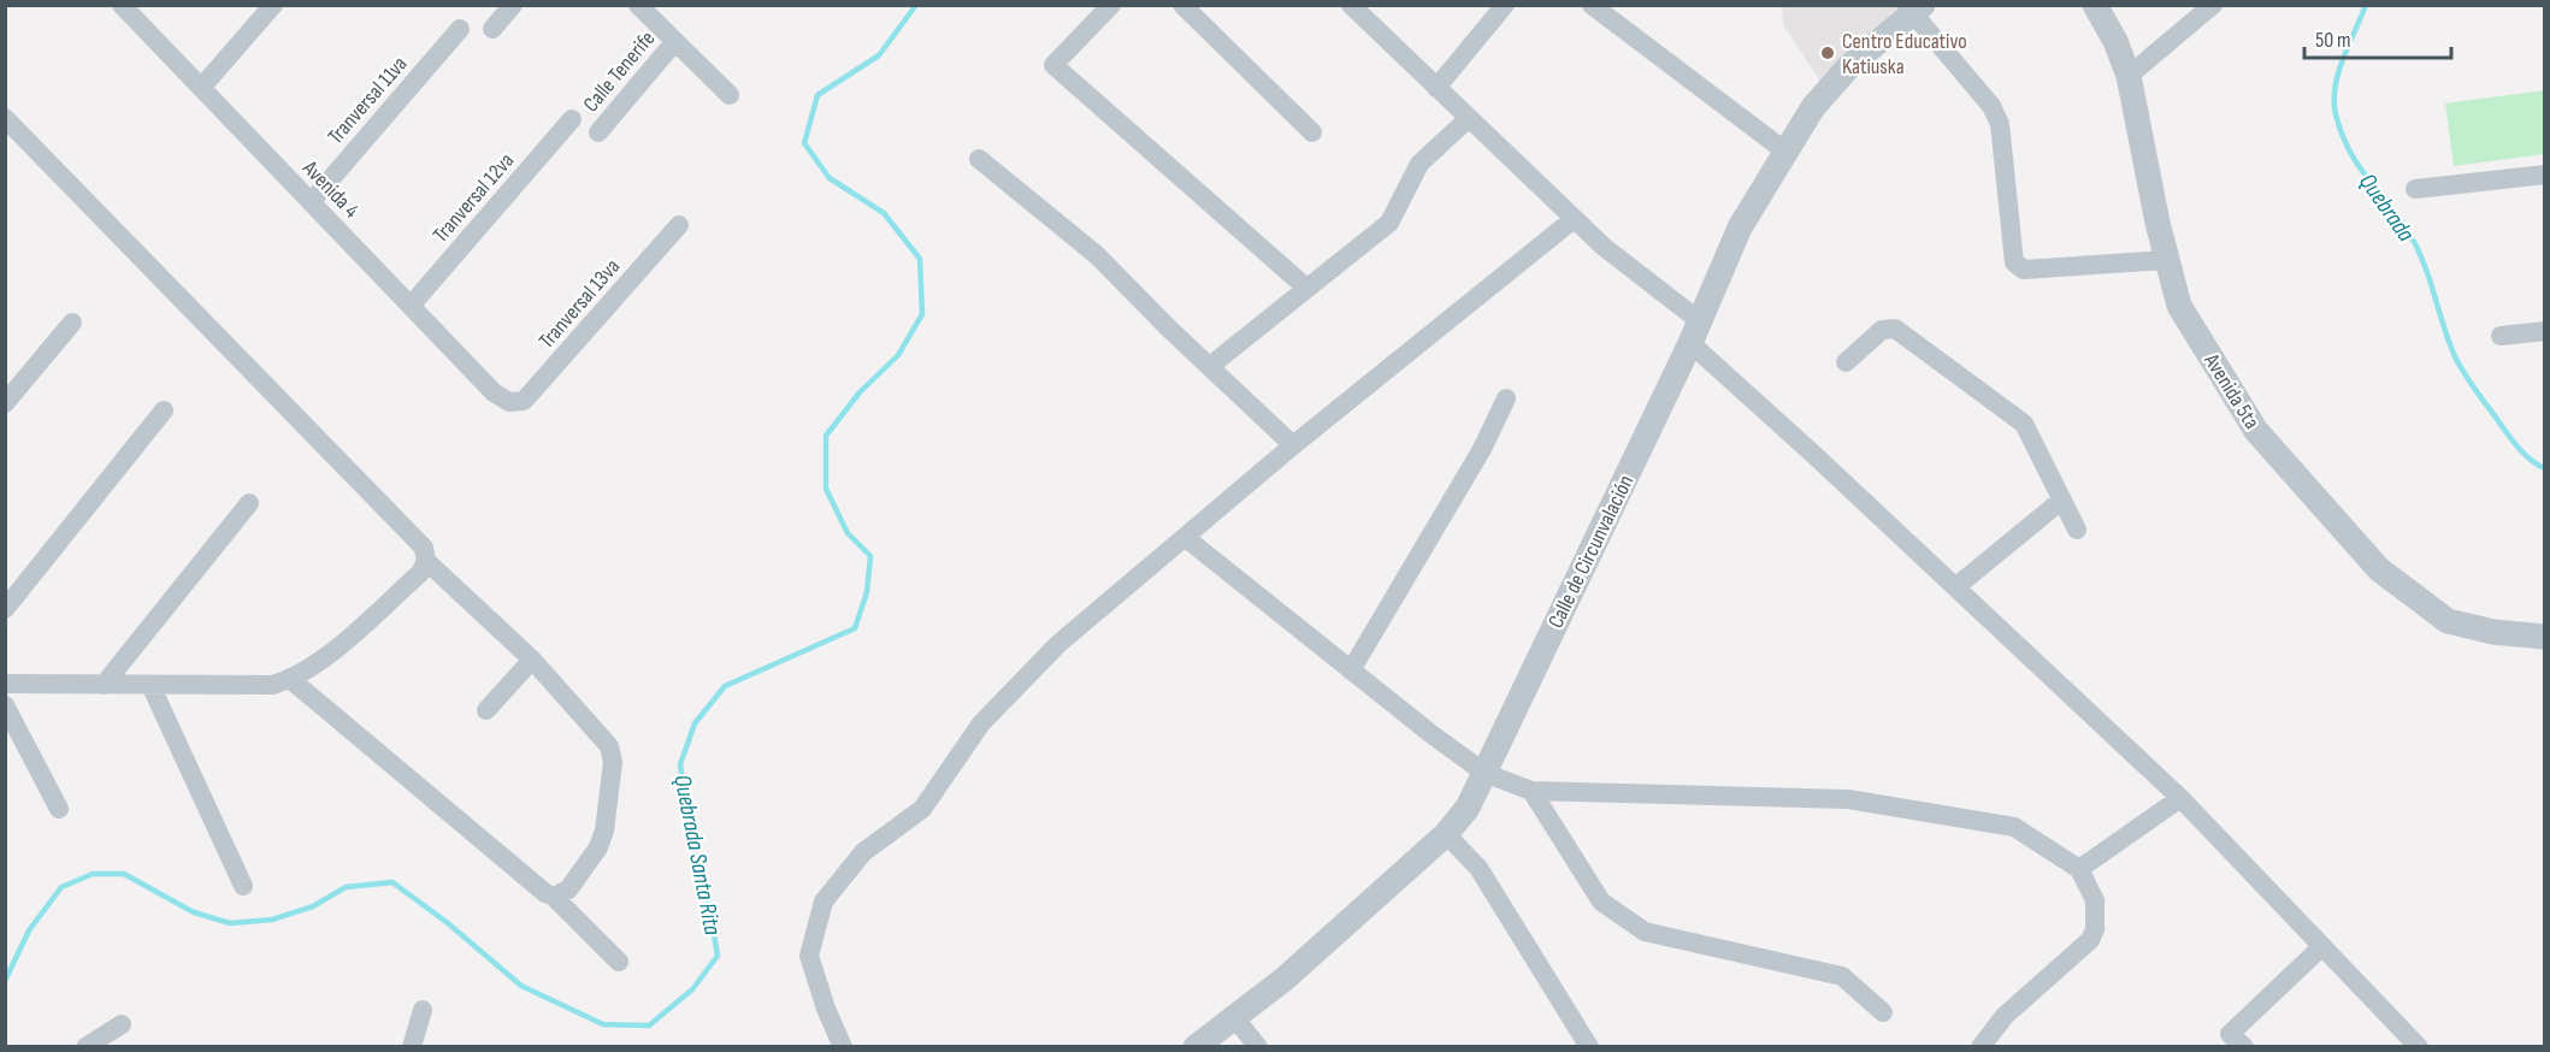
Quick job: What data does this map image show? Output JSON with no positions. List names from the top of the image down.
{
  "streets": {
    "street": [
      "Calle Tenerife",
      "Tranversal 11va",
      "Avenida 4",
      "Tranversal 12va",
      "Tranversal 13va",
      "Avenida 5ta",
      "Calle de Circunvalación"
    ]
  },
  "crossings": [
    ["Tranversal 11va", "Avenida 4"],
    ["Avenida 4", "Tranversal 12va"],
    ["Avenida 4", "Tranversal 13va"]
  ],
  "water": ["Quebrada", "Quebrada Santa Rita"],
  "places": ["Centro Educativo Katiuska"],
  "scale_bar": "50 m"
}
